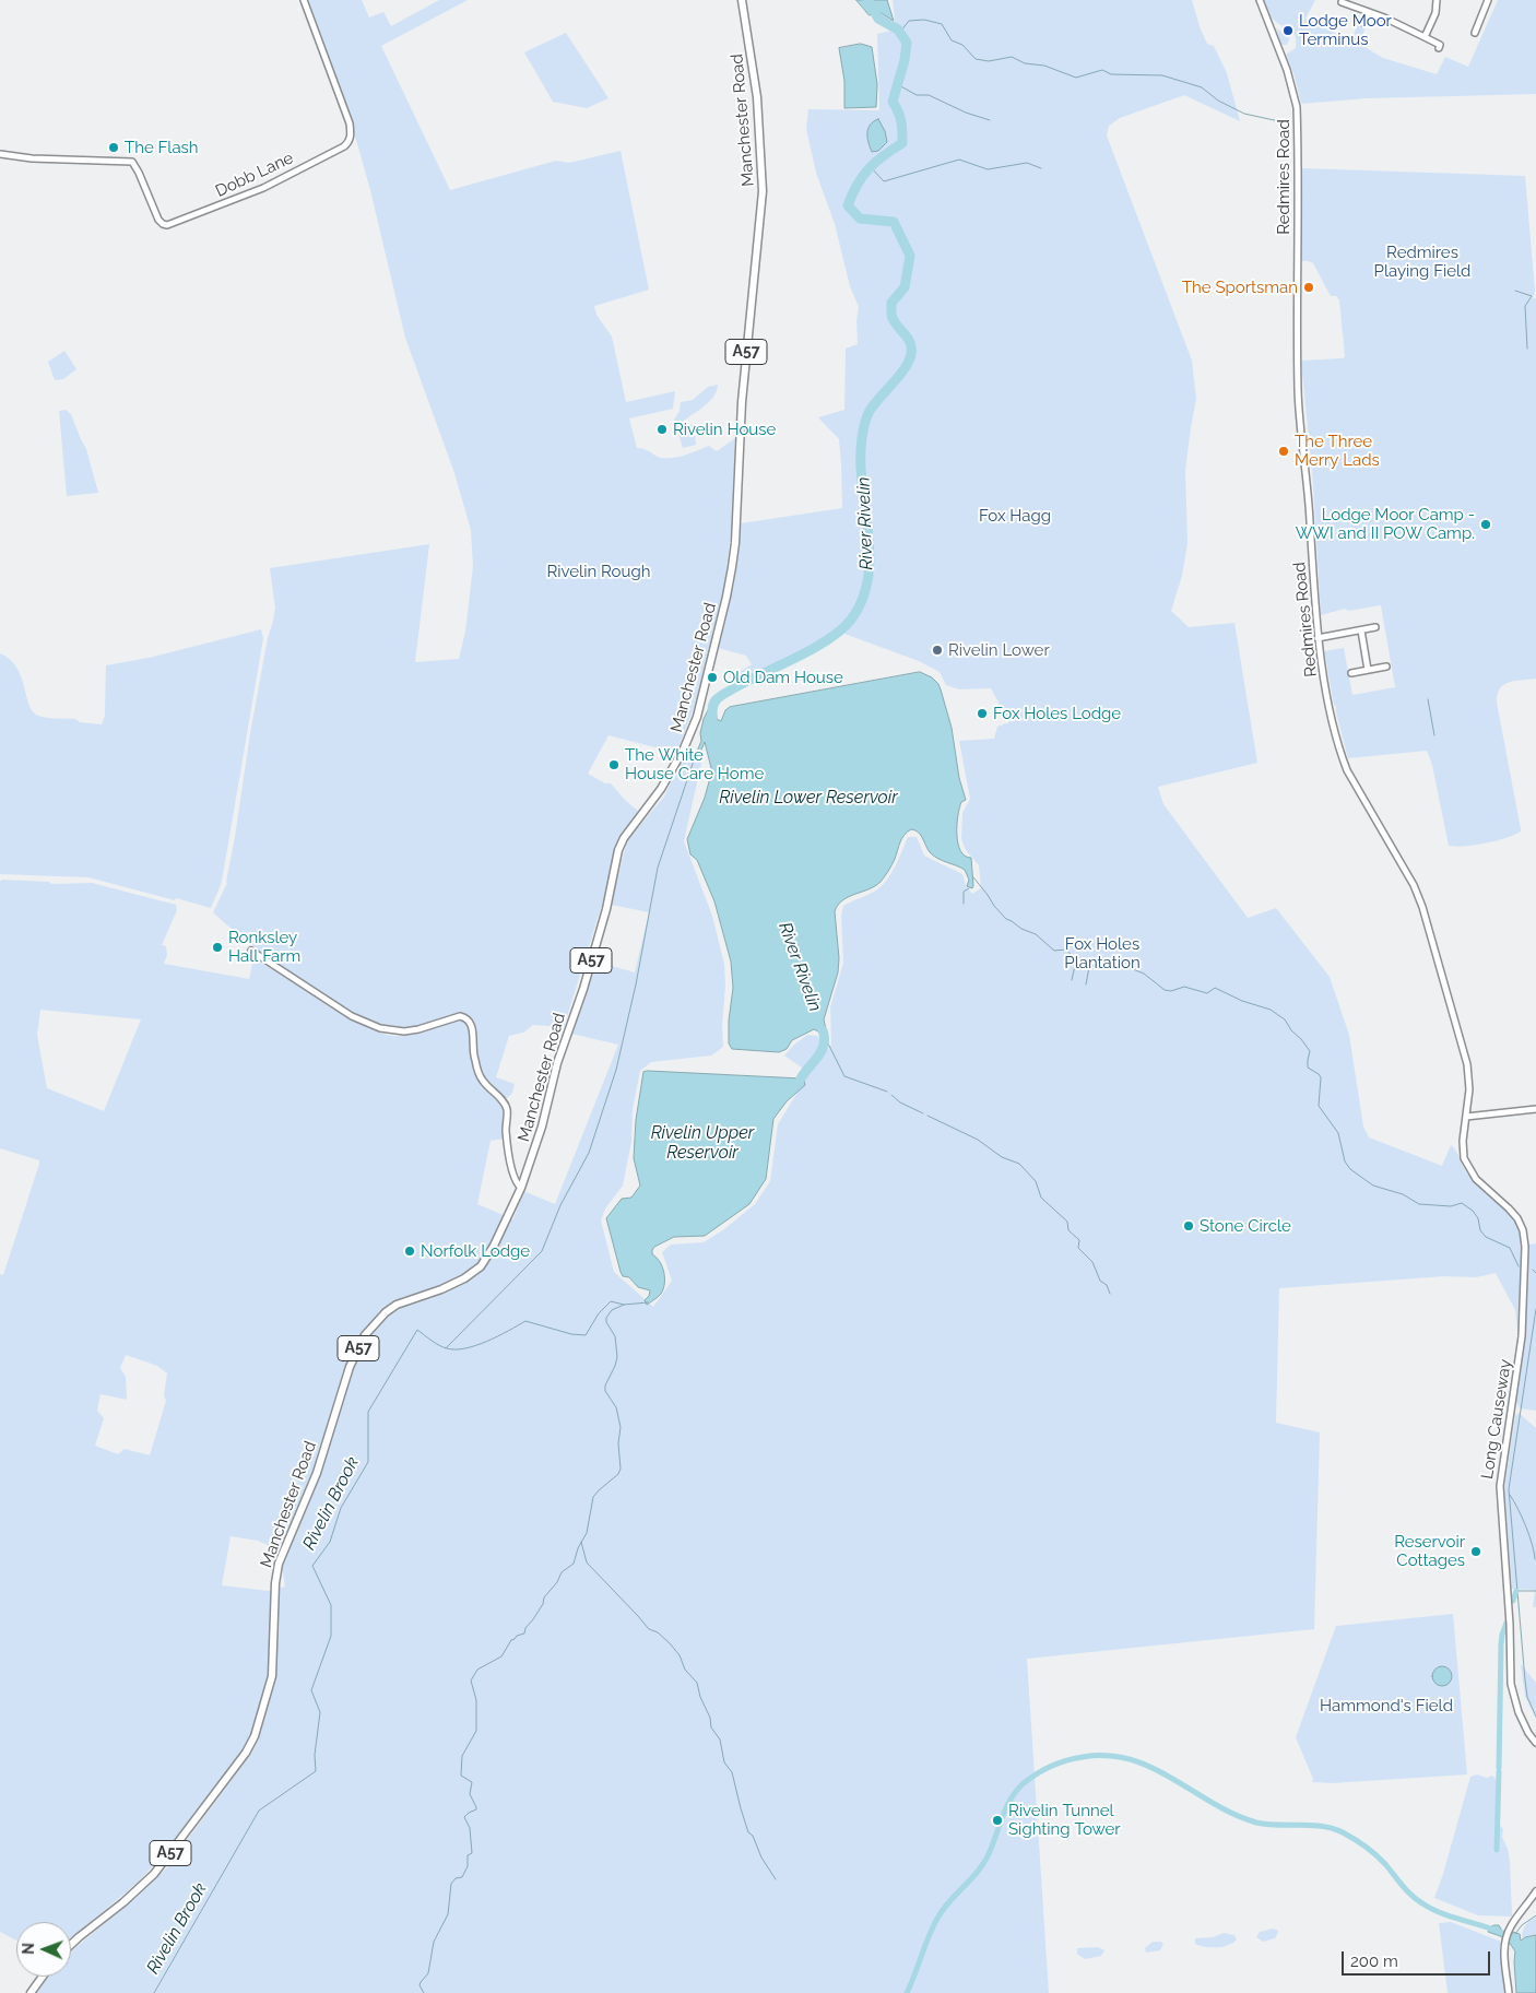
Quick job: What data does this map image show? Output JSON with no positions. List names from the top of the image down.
{
  "streets": {
    "main road": ["Manchester Road", "A57"],
    "street": ["Dobb Lane", "Redmires Road", "Long Causeway"]
  },
  "crossings": [
    ["Redmires Road", "Long Causeway"]
  ],
  "water": [
    "River Rivelin",
    "Rivelin Lower Reservoir",
    "Rivelin Upper Reservoir",
    "Rivelin Brook"
  ],
  "parks": [
    "Redmires Playing Field",
    "Fox Hagg",
    "Rivelin Rough",
    "Fox Holes Plantation",
    "Hammond's Field"
  ],
  "places": [
    "Lodge Moor Terminus",
    "The Flash",
    "The Sportsman",
    "Rivelin House",
    "The Three Merry Lads",
    "Lodge Moor Camp - WWI and II POW Camp.",
    "Rivelin Lower",
    "Old Dam House",
    "Fox Holes Lodge",
    "The White House Care Home",
    "Ronksley Hall Farm",
    "Stone Circle",
    "Norfolk Lodge",
    "Reservoir Cottages",
    "Rivelin Tunnel Sighting Tower"
  ],
  "scale_bar": "200 m",
  "north": "left"
}
